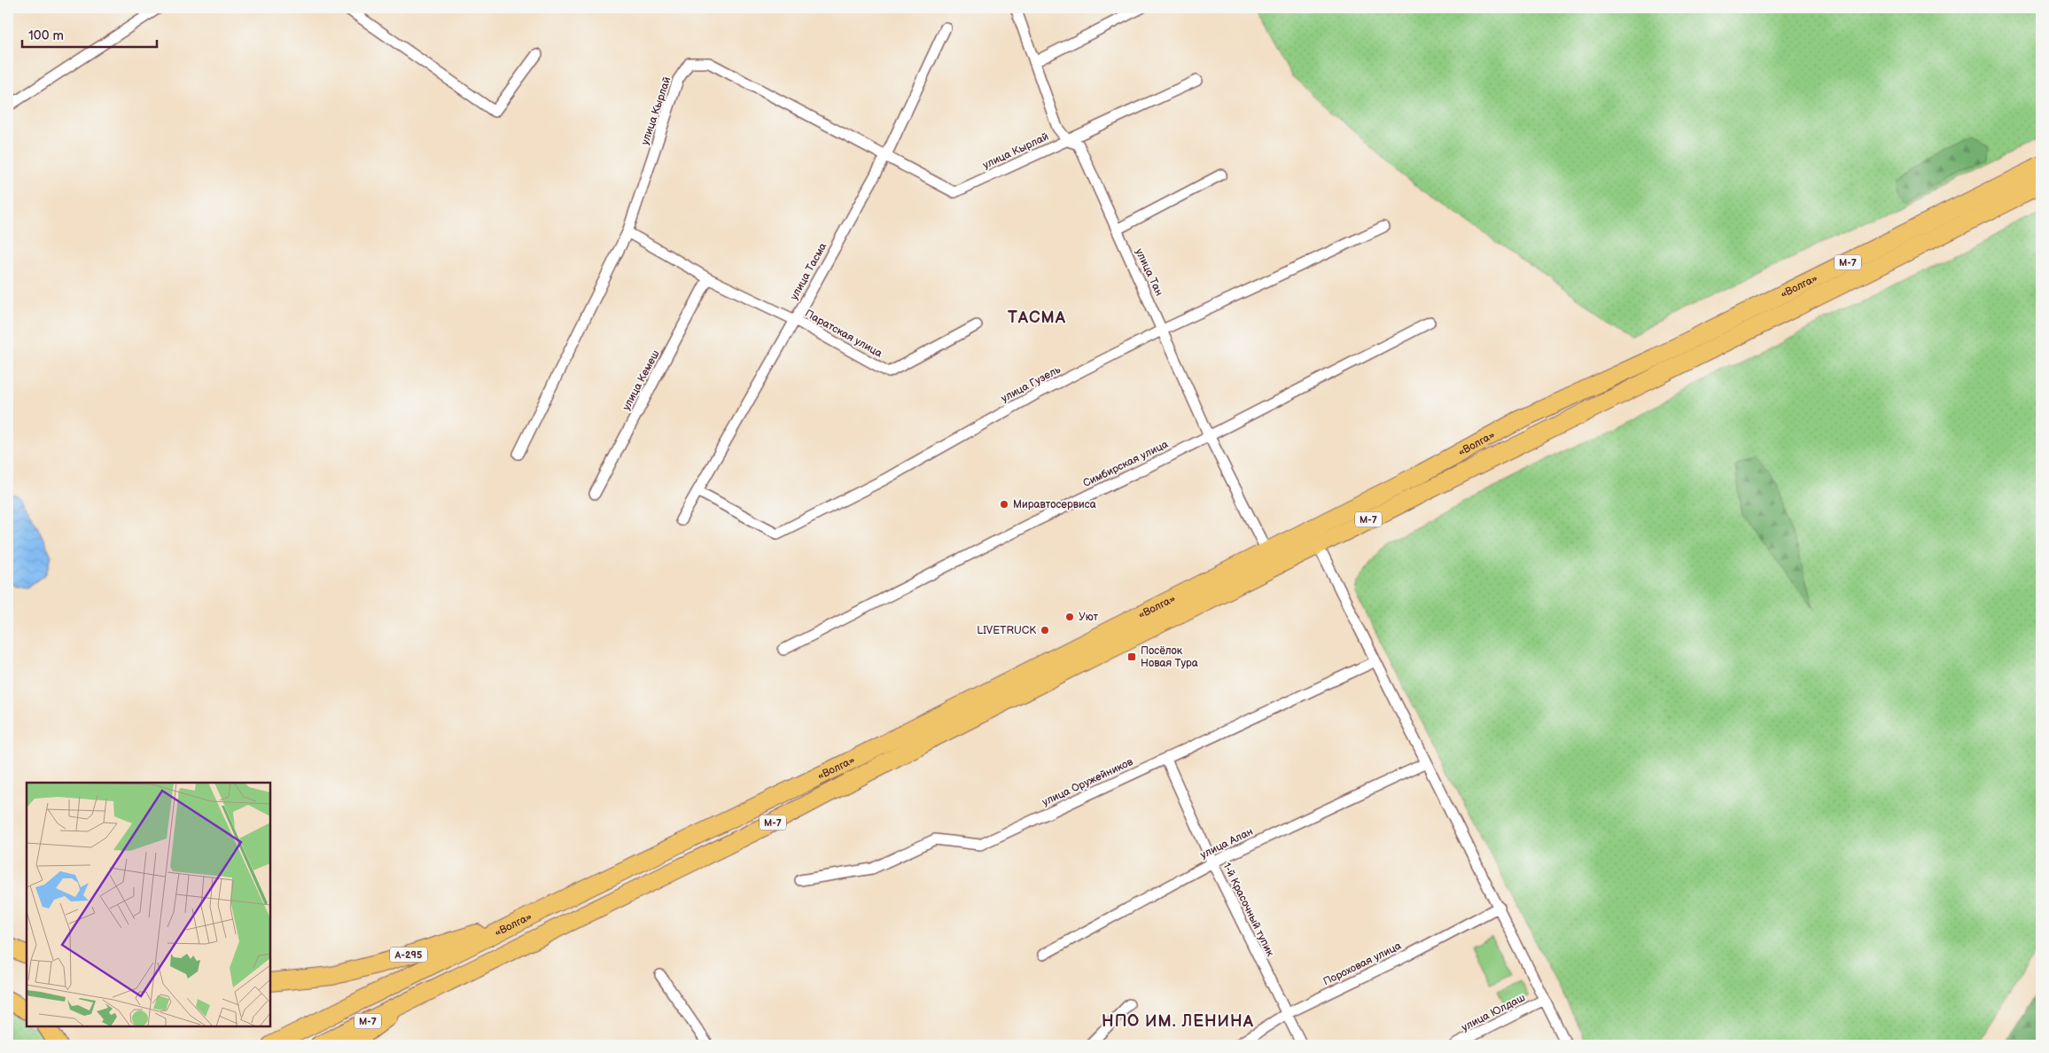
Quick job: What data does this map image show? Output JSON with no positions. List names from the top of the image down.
{
  "streets": {
    "highway": ["М-7", "«Волга»", "А-295"],
    "street": [
      "улица Кырлай",
      "улица Тасма",
      "улица Тан",
      "Паратская улица",
      "улица Кемеш",
      "улица Гузель",
      "Симбирская улица",
      "улица Оружейников",
      "улица Алан",
      "1-й Красочный тупик",
      "Пороховая улица",
      "улица Юлдаш"
    ]
  },
  "crossings": [
    ["улица Кырлай", "улица Тасма"],
    ["улица Кырлай", "улица Тан"],
    ["улица Кырлай", "Паратская улица"],
    ["улица Тасма", "Паратская улица"],
    ["улица Тасма", "улица Гузель"],
    ["улица Тан", "«Волга»"],
    ["улица Тан", "улица Гузель"],
    ["улица Тан", "Симбирская улица"],
    ["«Волга»", "А-295"],
    ["Паратская улица", "улица Кемеш"],
    ["улица Оружейников", "1-й Красочный тупик"],
    ["улица Алан", "1-й Красочный тупик"],
    ["1-й Красочный тупик", "Пороховая улица"]
  ],
  "districts": ["ТАСМА", "НПО ИМ. ЛЕНИНА"],
  "places": {
    "other": ["Миравтосервиса", "Уют", "LIVETRUCK"],
    "transit": ["Посёлок Новая Тура"]
  },
  "scale_bar": "100 m"
}
